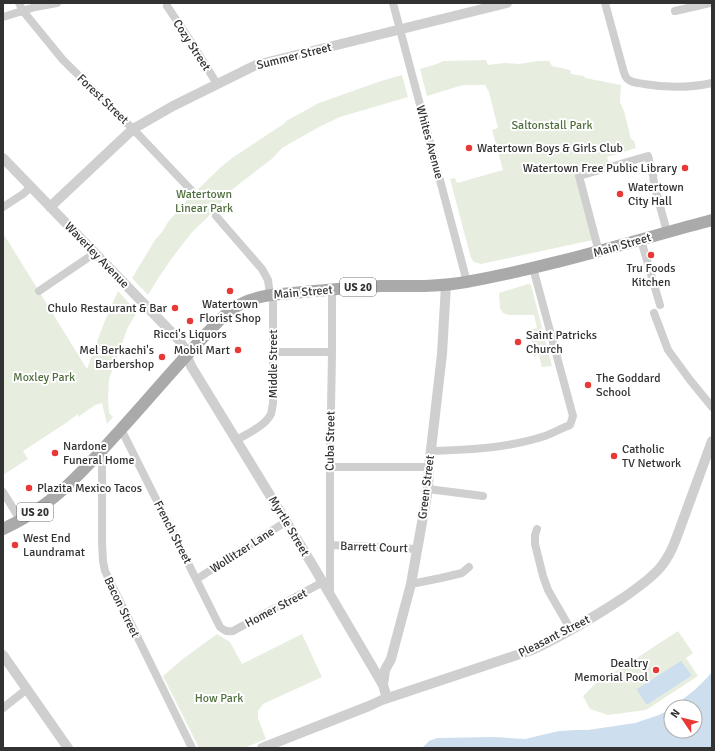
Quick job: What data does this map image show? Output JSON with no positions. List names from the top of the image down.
{
  "streets": {
    "main road": ["Main Street", "US 20"],
    "street": [
      "Cozy Street",
      "Summer Street",
      "Forest Street",
      "Whites Avenue",
      "Waverley Avenue",
      "Middle Street",
      "Cuba Street",
      "Green Street",
      "Myrtle Street",
      "French Street",
      "Barrett Court",
      "Wollitzer Lane",
      "Bacon Street",
      "Homer Street",
      "Pleasant Street"
    ]
  },
  "crossings": [
    ["Cozy Street", "Summer Street"],
    ["Summer Street", "Forest Street"],
    ["Summer Street", "Whites Avenue"],
    ["Summer Street", "Waverley Avenue"],
    ["Whites Avenue", "Main Street"],
    ["Main Street", "Waverley Avenue"],
    ["Main Street", "Middle Street"],
    ["Main Street", "Cuba Street"],
    ["Main Street", "Green Street"],
    ["Main Street", "Myrtle Street"],
    ["Main Street", "French Street"],
    ["Main Street", "Bacon Street"],
    ["Waverley Avenue", "Myrtle Street"],
    ["Middle Street", "Myrtle Street"],
    ["Cuba Street", "Myrtle Street"],
    ["Cuba Street", "Barrett Court"],
    ["Green Street", "Myrtle Street"],
    ["Green Street", "Barrett Court"],
    ["Myrtle Street", "Wollitzer Lane"],
    ["Myrtle Street", "Homer Street"],
    ["Myrtle Street", "Pleasant Street"],
    ["French Street", "Wollitzer Lane"],
    ["French Street", "Homer Street"]
  ],
  "parks": [
    "Saltonstall Park",
    "Watertown Linear Park",
    "Moxley Park",
    "How Park"
  ],
  "places": [
    "Watertown Boys & Girls Club",
    "Watertown Free Public Library",
    "Watertown City Hall",
    "Tru Foods Kitchen",
    "Watertown Florist Shop",
    "Chulo Restaurant & Bar",
    "Ricci's Liquors",
    "Saint Patricks Church",
    "Mobil Mart",
    "Mel Berkachi's Barbershop",
    "The Goddard School",
    "Nardone Funeral Home",
    "Catholic TV Network",
    "Plazita Mexico Tacos",
    "West End Laundramat",
    "Dealtry Memorial Pool"
  ],
  "north": "top left"
}
